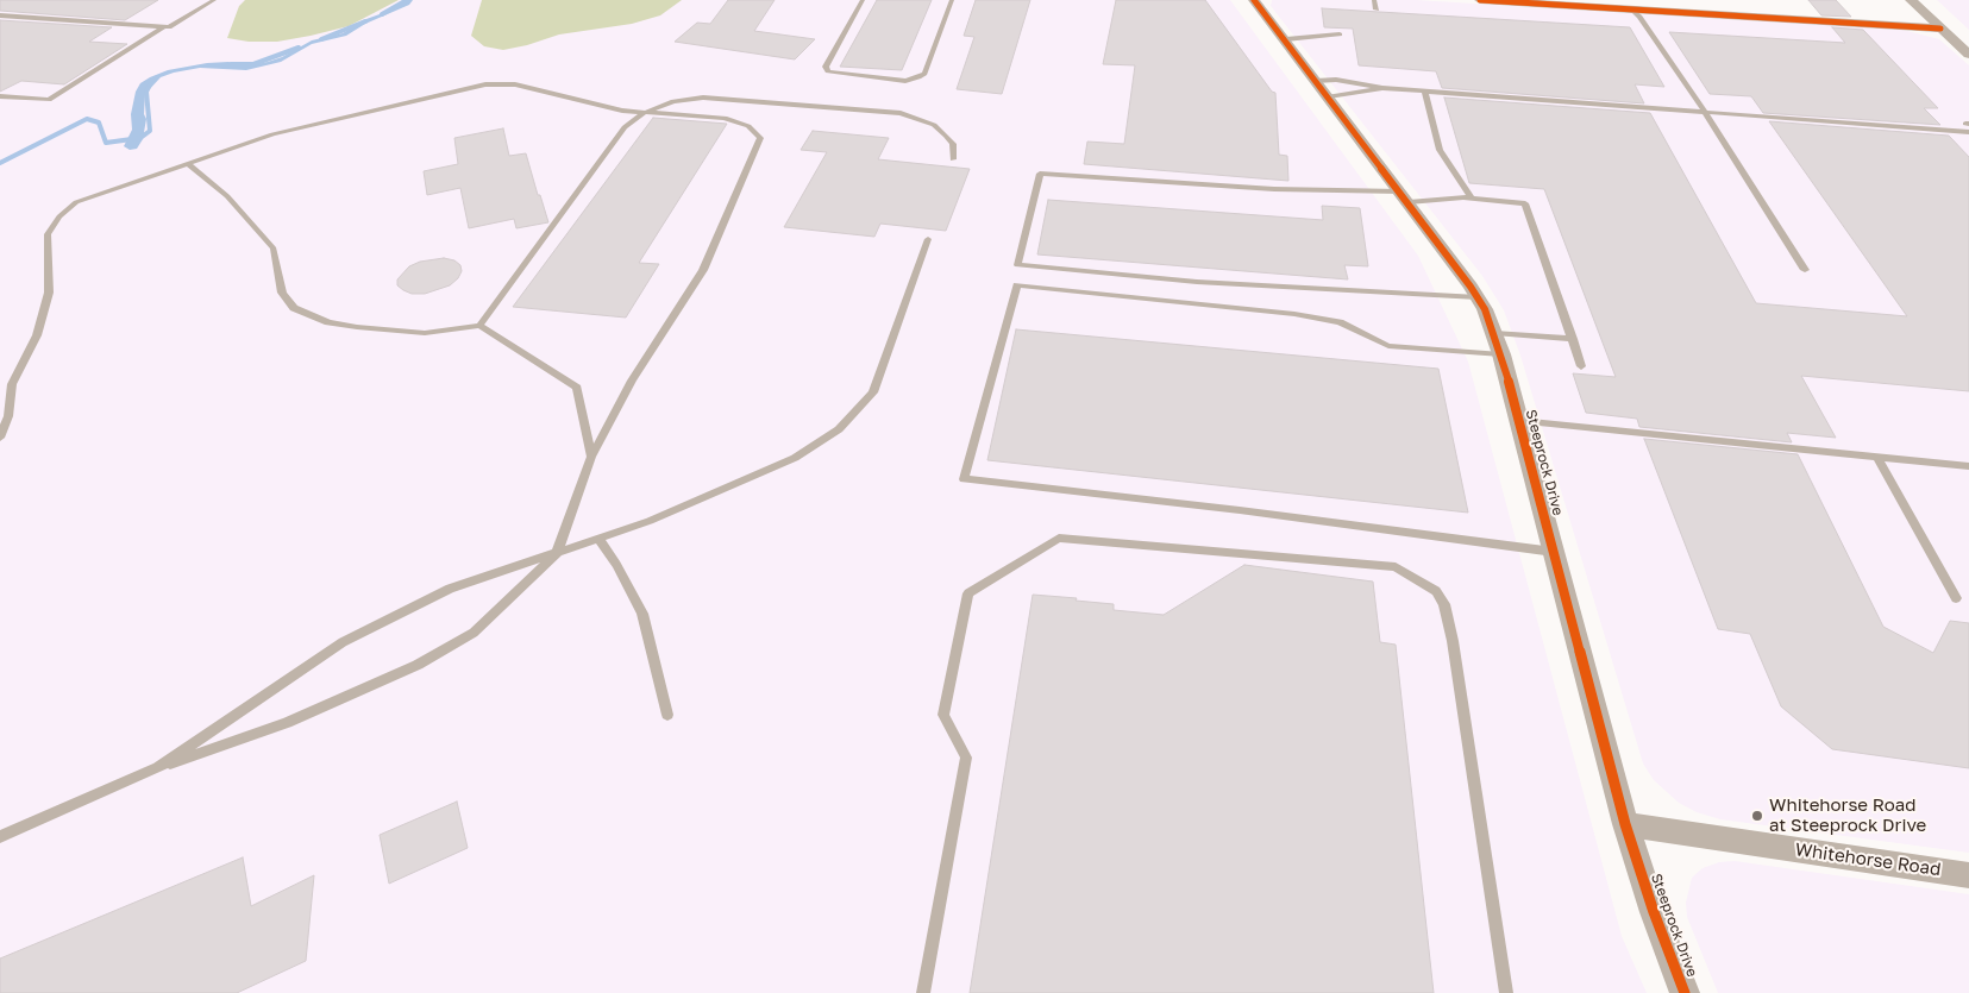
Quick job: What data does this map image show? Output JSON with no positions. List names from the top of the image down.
{
  "streets": {
    "street": ["Steeprock Drive", "Whitehorse Road"]
  },
  "crossings": [
    ["Steeprock Drive", "Whitehorse Road"]
  ],
  "places": ["Whitehorse Road at Steeprock Drive"]
}
